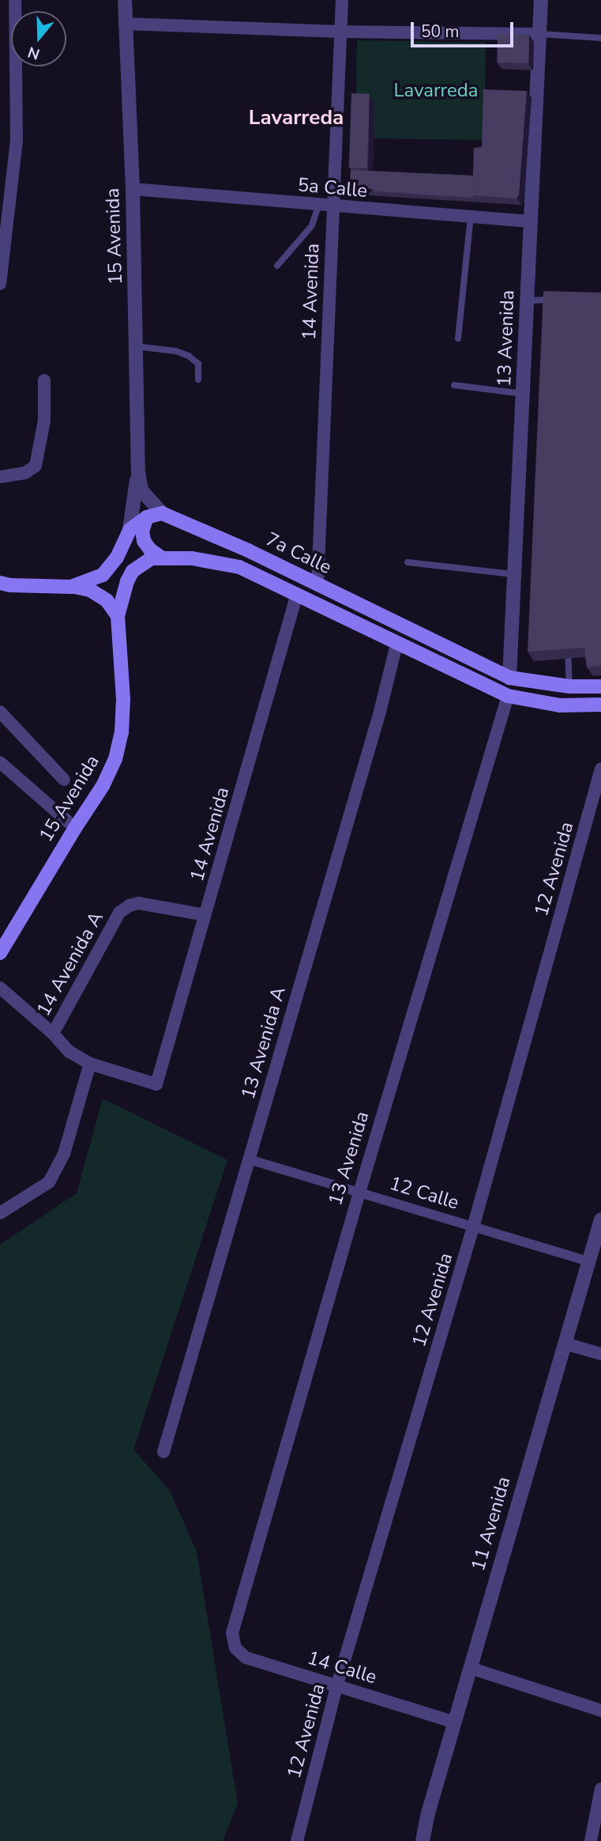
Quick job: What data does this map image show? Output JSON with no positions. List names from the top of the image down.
{
  "streets": {
    "main road": ["15 Avenida", "7a Calle"],
    "street": [
      "5a Calle",
      "14 Avenida",
      "13 Avenida",
      "12 Avenida",
      "14 Avenida A",
      "13 Avenida A",
      "12 Calle",
      "11 Avenida",
      "14 Calle"
    ]
  },
  "crossings": [
    ["5a Calle", "15 Avenida"],
    ["5a Calle", "14 Avenida"],
    ["5a Calle", "13 Avenida"],
    ["15 Avenida", "7a Calle"],
    ["14 Avenida", "7a Calle"],
    ["14 Avenida", "14 Avenida A"],
    ["13 Avenida", "7a Calle"],
    ["13 Avenida", "12 Calle"],
    ["13 Avenida", "14 Calle"],
    ["7a Calle", "13 Avenida A"],
    ["12 Avenida", "12 Calle"],
    ["12 Avenida", "14 Calle"],
    ["13 Avenida A", "12 Calle"],
    ["12 Calle", "11 Avenida"],
    ["11 Avenida", "14 Calle"]
  ],
  "districts": ["Lavarreda"],
  "parks": ["Lavarreda"],
  "scale_bar": "50 m",
  "north": "bottom"
}
